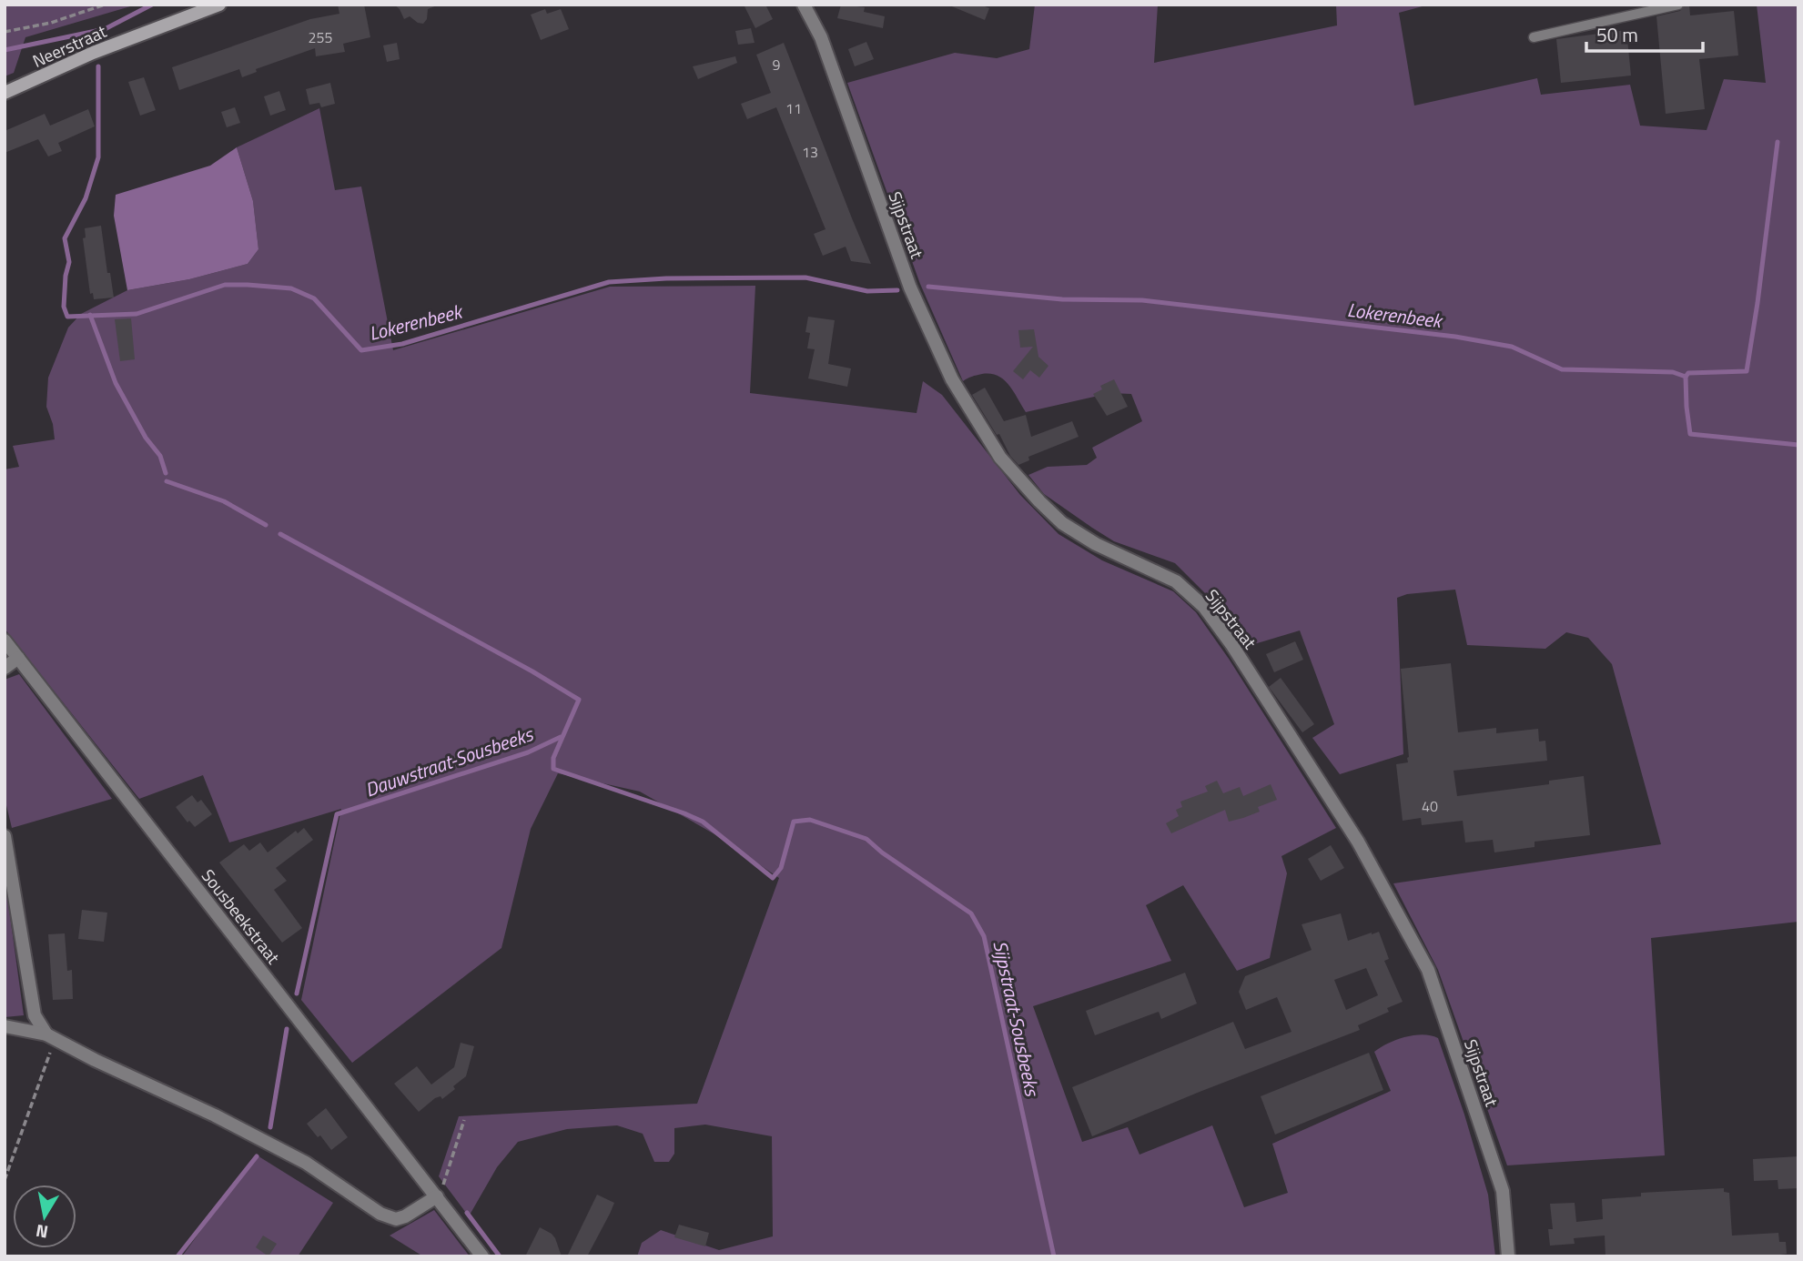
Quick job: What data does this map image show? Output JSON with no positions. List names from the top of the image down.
{
  "streets": {
    "street": ["Neerstraat", "Sijpstraat", "Sousbeekstraat"]
  },
  "water": ["Lokerenbeek", "Dauwstraat-Sousbeeks", "Sijpstraat-Sousbeeks"],
  "house_numbers": [
    "255",
    "9",
    "11",
    "13",
    "40"
  ],
  "scale_bar": "50 m",
  "north": "bottom"
}
